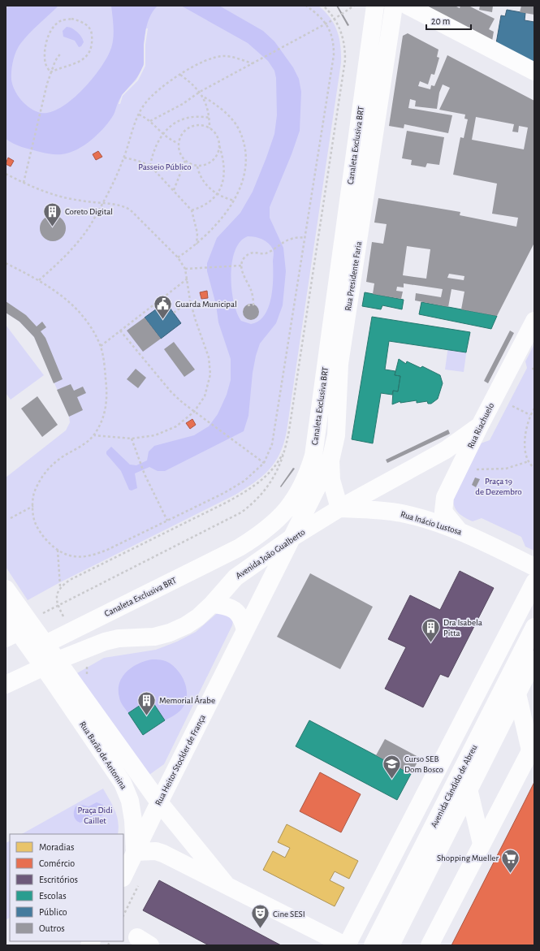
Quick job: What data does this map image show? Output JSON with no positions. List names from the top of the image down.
{
  "streets": {
    "street": [
      "Canaleta Exclusiva BRT",
      "Rua Presidente Faria",
      "Rua Riachuelo",
      "Rua Inácio Lustosa",
      "Avenida João Gualberto",
      "Rua Barão de Antonina",
      "Rua Heitor Stockler de França",
      "Avenida Cândido de Abreu"
    ]
  },
  "crossings": [
    ["Canaleta Exclusiva BRT", "Rua Barão de Antonina"],
    ["Rua Presidente Faria", "Avenida João Gualberto"],
    ["Rua Presidente Faria", "Rua Heitor Stockler de França"],
    ["Rua Riachuelo", "Rua Inácio Lustosa"],
    ["Rua Riachuelo", "Avenida João Gualberto"],
    ["Rua Inácio Lustosa", "Avenida João Gualberto"],
    ["Avenida João Gualberto", "Rua Barão de Antonina"],
    ["Avenida João Gualberto", "Rua Heitor Stockler de França"],
    ["Rua Barão de Antonina", "Rua Heitor Stockler de França"]
  ],
  "parks": ["Passeio Público", "Praça 19 de Dezembro", "Praça Didi Caillet"],
  "places": {
    "building": ["Coreto Digital", "Dra Isabela Pitta", "Memorial Árabe"],
    "public building": ["Guarda Municipal"],
    "school or university": ["Curso SEB Dom Bosco"],
    "supermarket": ["Shopping Mueller"],
    "theatre": ["Cine SESI"]
  },
  "legend": [
    "Moradias",
    "Comércio",
    "Escritórios",
    "Escolas",
    "Público",
    "Outros"
  ],
  "scale_bar": "20 m"
}
